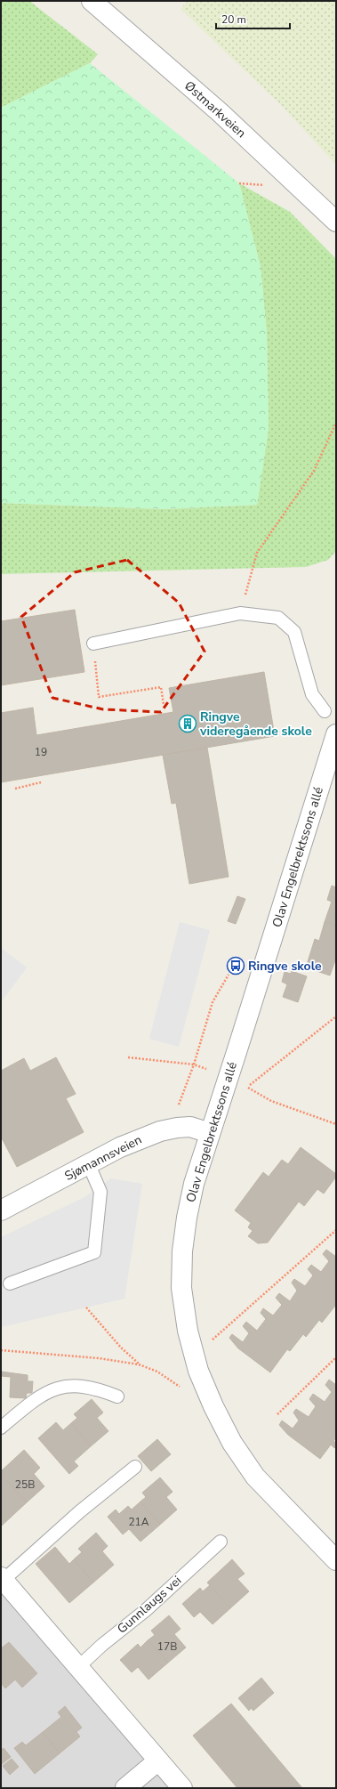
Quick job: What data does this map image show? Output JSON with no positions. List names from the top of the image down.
{
  "streets": {
    "street": ["Østmarkveien", "Olav Engelbrektssons allé", "Sjømannsveien"],
    "lane": ["Gunnlaugs vei"]
  },
  "crossings": [
    ["Olav Engelbrektssons allé", "Sjømannsveien"]
  ],
  "places": {
    "building": ["Ringve videregående skole"],
    "bus stop": ["Ringve skole"]
  },
  "house_numbers": [
    "19",
    "25B",
    "21A",
    "17B"
  ],
  "scale_bar": "20 m"
}
